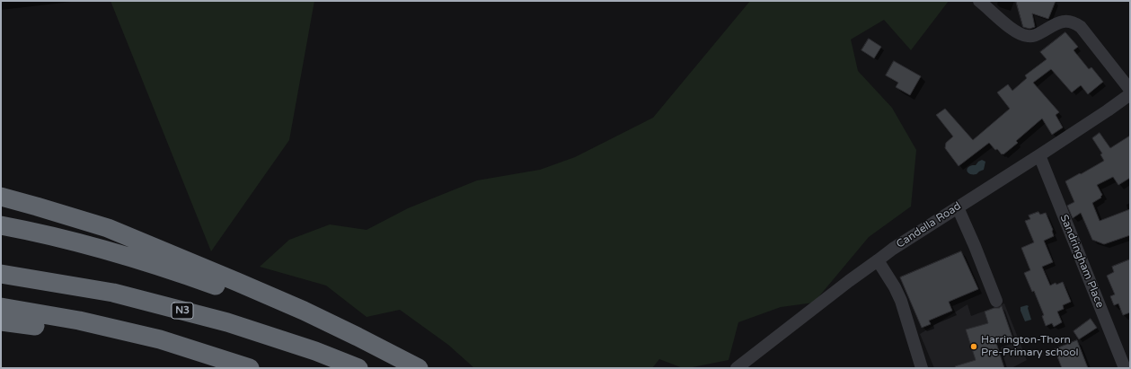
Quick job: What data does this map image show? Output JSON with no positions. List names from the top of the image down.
{
  "streets": {
    "highway": ["N3"],
    "street": ["Candella Road", "Sandringham Place"]
  },
  "crossings": [
    ["Candella Road", "Sandringham Place"]
  ],
  "places": ["Harrington-Thorn Pre-Primary school"]
}
